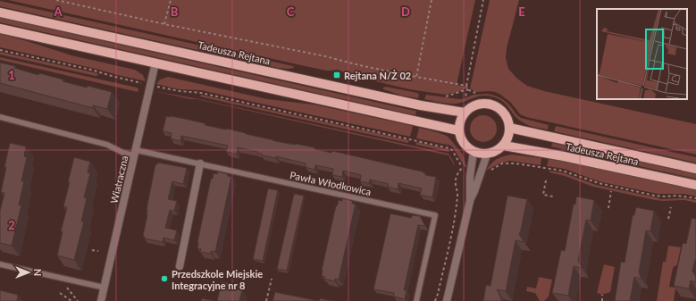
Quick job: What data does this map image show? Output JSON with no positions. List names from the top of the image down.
{
  "streets": {
    "main road": ["Tadeusza Rejtana"],
    "street": ["Wiatraczna"],
    "lane": ["Pawła Włodkowica"]
  },
  "crossings": [
    ["Wiatraczna", "Pawła Włodkowica"]
  ],
  "places": {
    "transit": ["Rejtana N/Ż 02"],
    "other": ["Przedszkole Miejskie Integracyjne nr 8"]
  },
  "north": "right",
  "grid": {
    "columns": [
      "A",
      "B",
      "C",
      "D",
      "E"
    ],
    "rows": ["1", "2"]
  }
}
